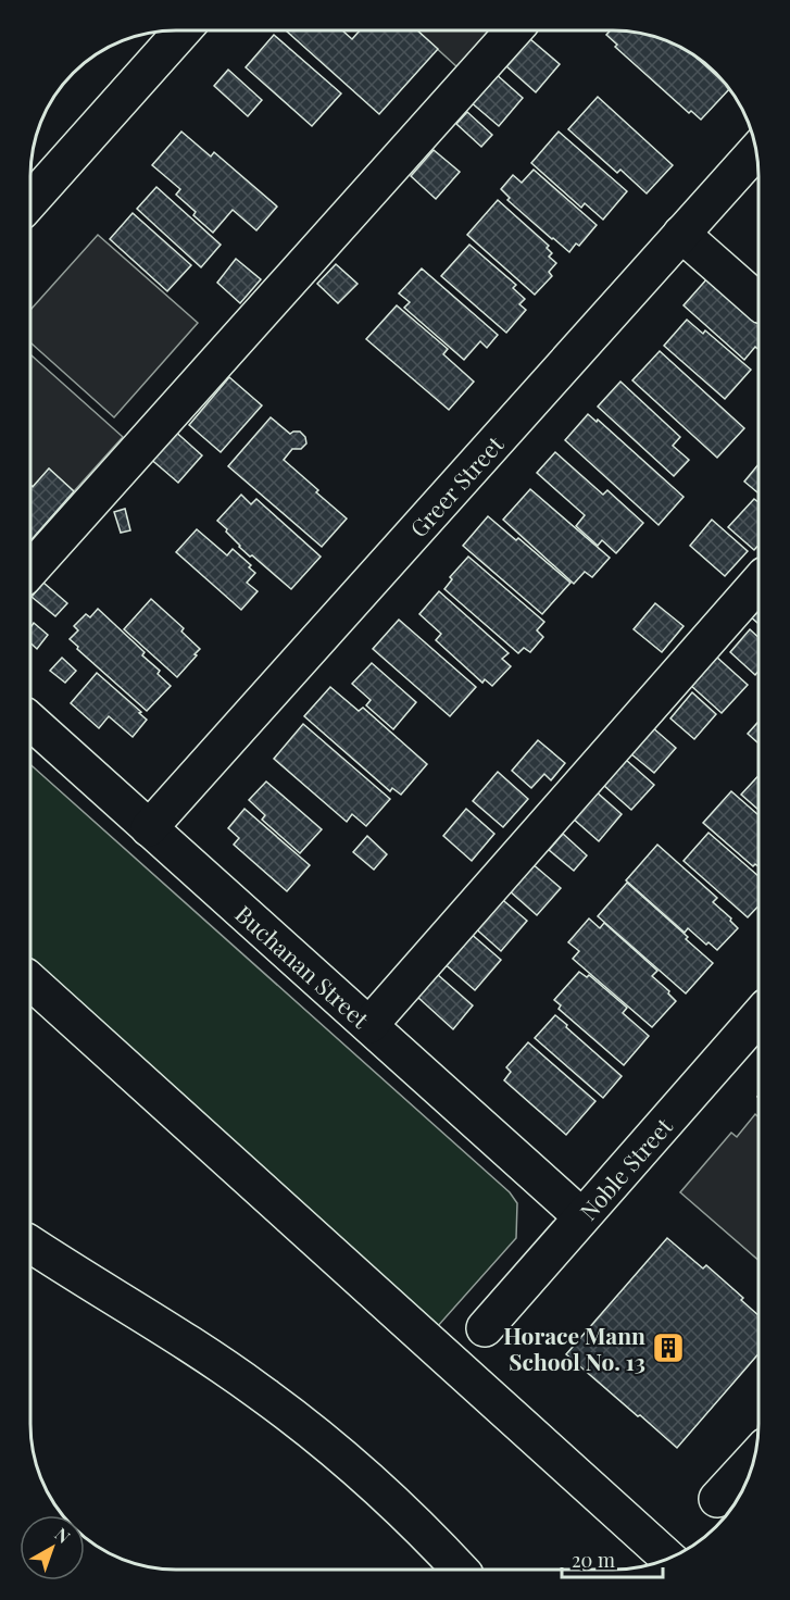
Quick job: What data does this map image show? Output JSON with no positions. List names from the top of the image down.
{
  "streets": {
    "main road": ["Greer Street", "Buchanan Street", "Noble Street"]
  },
  "crossings": [
    ["Greer Street", "Buchanan Street"],
    ["Buchanan Street", "Noble Street"]
  ],
  "places": {
    "building": ["Horace Mann School No. 13"]
  },
  "scale_bar": "20 m",
  "north": "top right"
}
